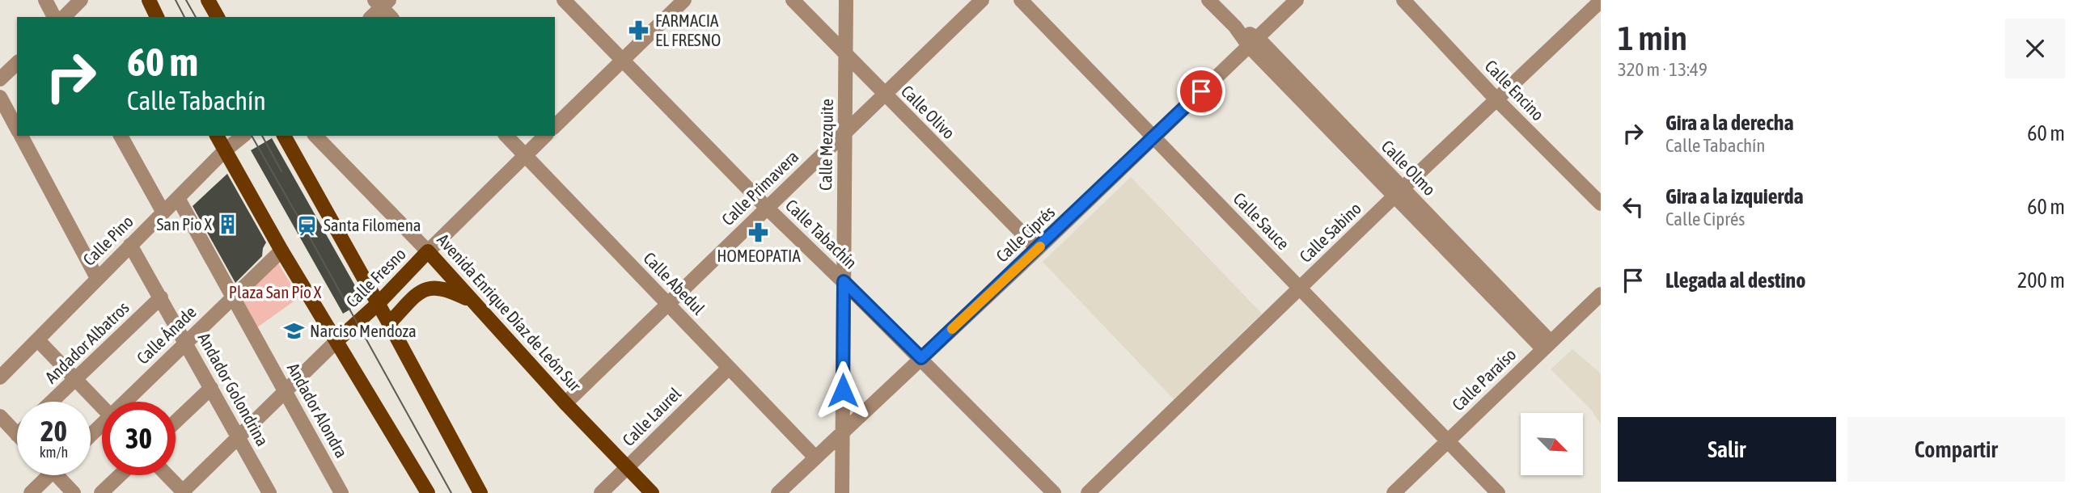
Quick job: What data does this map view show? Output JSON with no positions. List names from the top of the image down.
{
  "streets": {
    "main road": ["Calle Fresno", "Avenida Enrique Díaz de León Sur"],
    "street": [
      "Calle Encino",
      "Calle Olivo",
      "Calle Mezquite",
      "Calle Olmo",
      "Calle Primavera",
      "Calle Sauce",
      "Calle Sabino",
      "Calle Tabachín",
      "Calle Ciprés",
      "Calle Pino",
      "Calle Abedul",
      "Calle Ánade",
      "Andador Albatros",
      "Calle Paraíso",
      "Andador Golondrina",
      "Andador Alondra",
      "Calle Laurel"
    ]
  },
  "crossings": [
    ["Calle Encino", "Calle Sabino"],
    ["Calle Olivo", "Calle Mezquite"],
    ["Calle Olivo", "Calle Primavera"],
    ["Calle Olivo", "Calle Ciprés"],
    ["Calle Mezquite", "Calle Primavera"],
    ["Calle Mezquite", "Calle Tabachín"],
    ["Calle Mezquite", "Calle Ciprés"],
    ["Calle Olmo", "Calle Sabino"],
    ["Calle Olmo", "Calle Ciprés"],
    ["Calle Olmo", "Calle Paraíso"],
    ["Calle Primavera", "Calle Tabachín"],
    ["Calle Primavera", "Calle Abedul"],
    ["Calle Primavera", "Avenida Enrique Díaz de León Sur"],
    ["Calle Sauce", "Calle Sabino"],
    ["Calle Sauce", "Calle Ciprés"],
    ["Calle Sauce", "Calle Paraíso"],
    ["Calle Tabachín", "Calle Ciprés"],
    ["Calle Ciprés", "Calle Abedul"],
    ["Calle Pino", "Andador Golondrina"],
    ["Calle Pino", "Andador Alondra"],
    ["Calle Fresno", "Calle Abedul"],
    ["Calle Fresno", "Avenida Enrique Díaz de León Sur"],
    ["Calle Fresno", "Andador Golondrina"],
    ["Calle Fresno", "Andador Alondra"],
    ["Calle Abedul", "Calle Laurel"],
    ["Avenida Enrique Díaz de León Sur", "Calle Laurel"],
    ["Calle Ánade", "Andador Golondrina"],
    ["Calle Ánade", "Andador Alondra"],
    ["Andador Albatros", "Andador Golondrina"]
  ],
  "parks": ["Plaza San Pio X"],
  "places": {
    "pharmacy": ["FARMACIA EL FRESNO", "HOMEOPATIA"],
    "building": ["San Pio X"],
    "station": ["Santa Filomena"],
    "school or university": ["Narciso Mendoza"]
  },
  "north": "bottom right",
  "page": {
    "heading": ["1 min", "320 m · 13:49"],
    "turn": ["60 m", "Calle Tabachín"],
    "list": [
      {
        "name": "Gira a la derecha",
        "note": "Calle Tabachín",
        "value": "60 m"
      },
      {
        "name": "Gira a la izquierda",
        "note": "Calle Ciprés",
        "value": "60 m"
      },
      {
        "name": "Llegada al destino",
        "value": "200 m"
      }
    ],
    "speed": "20 km/h",
    "limit": "30",
    "buttons": ["Salir", "Compartir"]
  }
}
